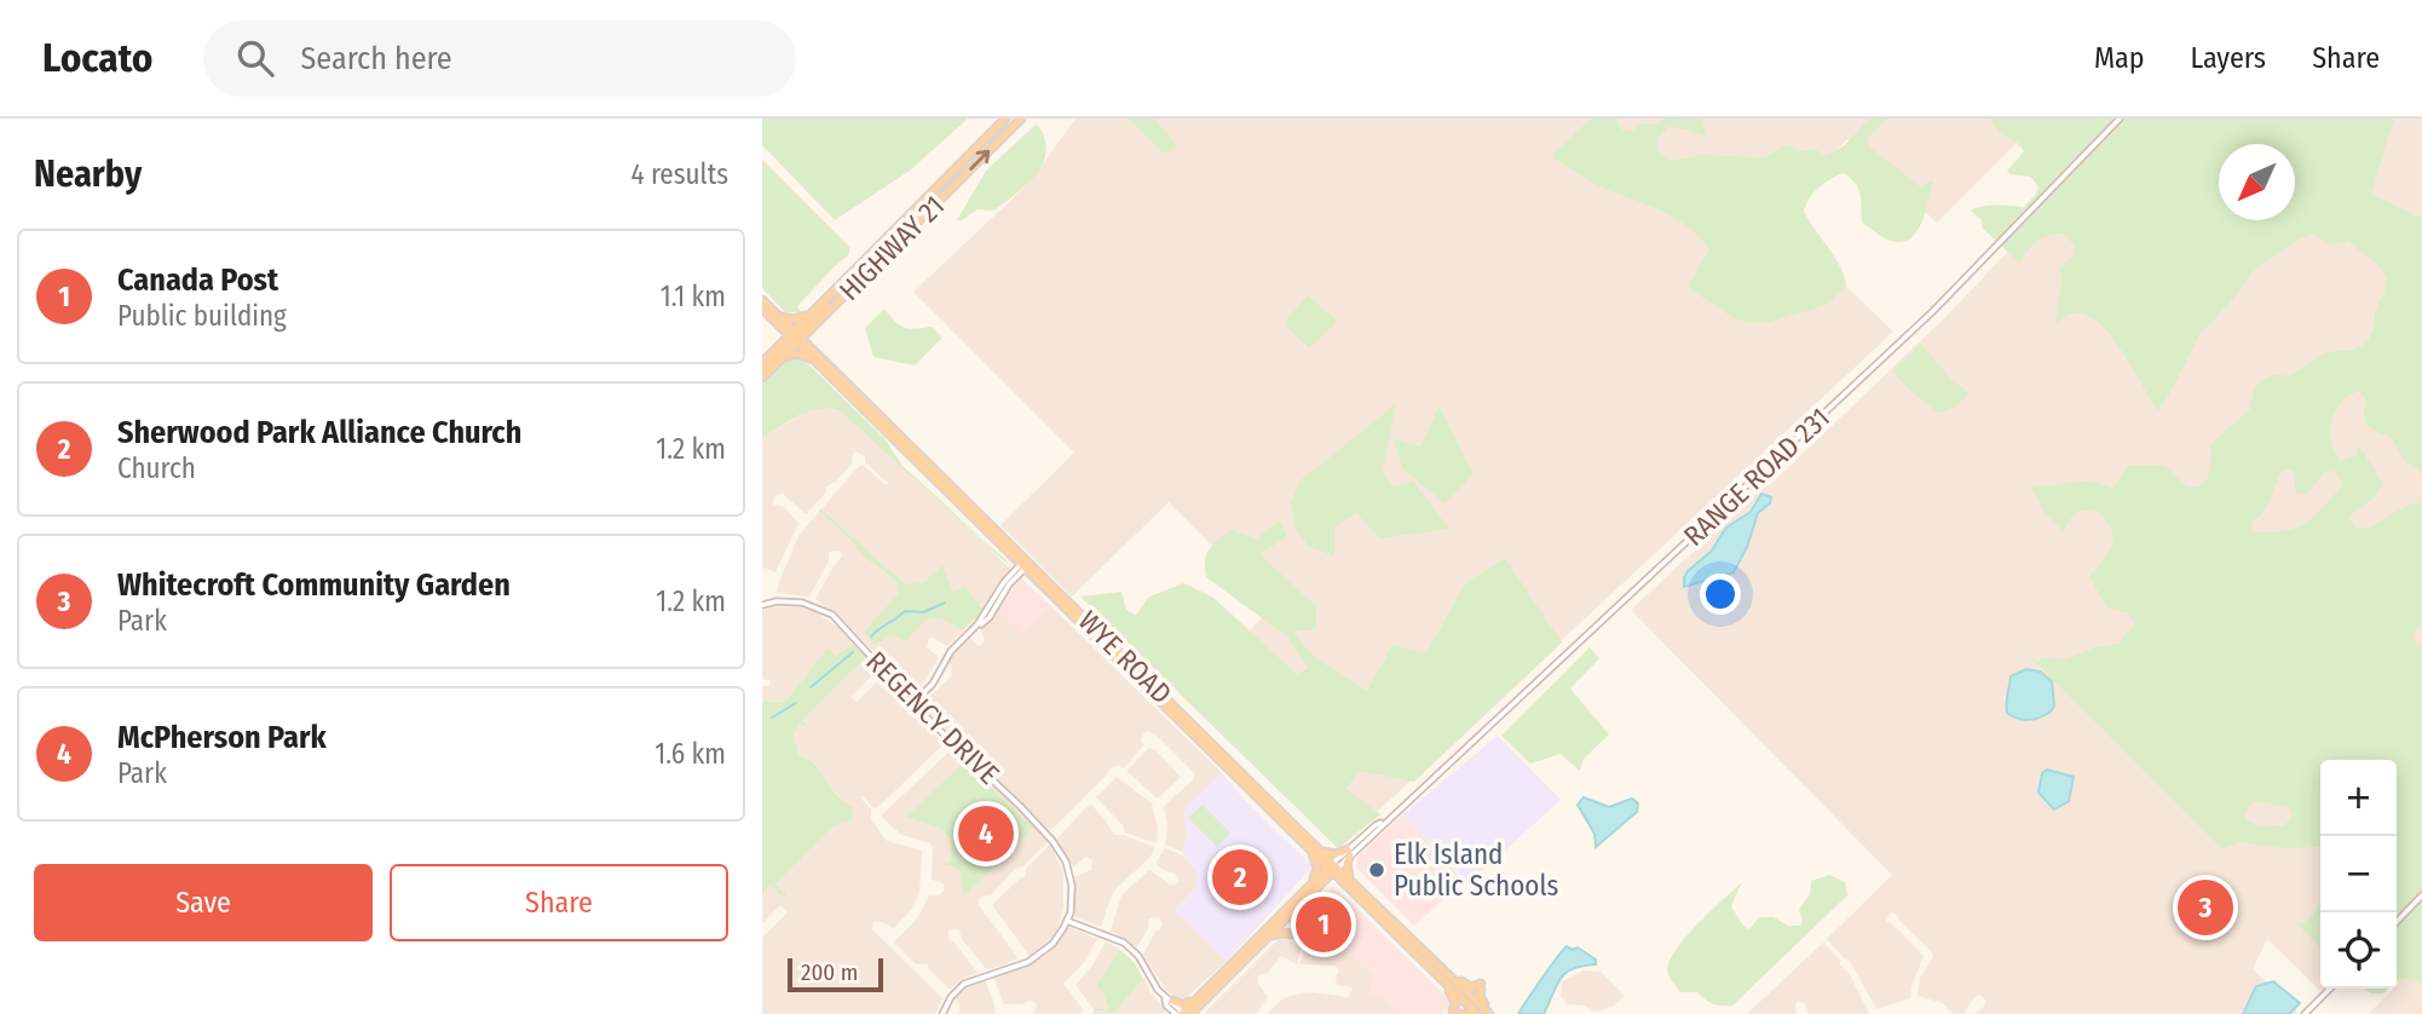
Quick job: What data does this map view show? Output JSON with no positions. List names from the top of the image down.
{
  "streets": {
    "main road": ["HIGHWAY 21", "WYE ROAD"],
    "street": ["RANGE ROAD 231", "REGENCY DRIVE"]
  },
  "crossings": [
    ["HIGHWAY 21", "WYE ROAD"],
    ["RANGE ROAD 231", "WYE ROAD"]
  ],
  "places": ["Elk Island Public Schools"],
  "scale_bar": "200 m",
  "north": "bottom left",
  "page": {
    "header": "Locato",
    "search": "Search here",
    "nav": ["Map", "Layers", "Share"],
    "heading": ["Nearby", "4 results"],
    "list": [
      {
        "mark": "1",
        "name": "Canada Post",
        "note": "Public building",
        "value": "1.1 km"
      },
      {
        "mark": "2",
        "name": "Sherwood Park Alliance Church",
        "note": "Church",
        "value": "1.2 km"
      },
      {
        "mark": "3",
        "name": "Whitecroft Community Garden",
        "note": "Park",
        "value": "1.2 km"
      },
      {
        "mark": "4",
        "name": "McPherson Park",
        "note": "Park",
        "value": "1.6 km"
      }
    ],
    "map_buttons": ["+", "−"],
    "pins": [
      "4",
      "2",
      "3",
      "1"
    ],
    "buttons": ["Save", "Share"],
    "scale": "200 m"
  }
}
